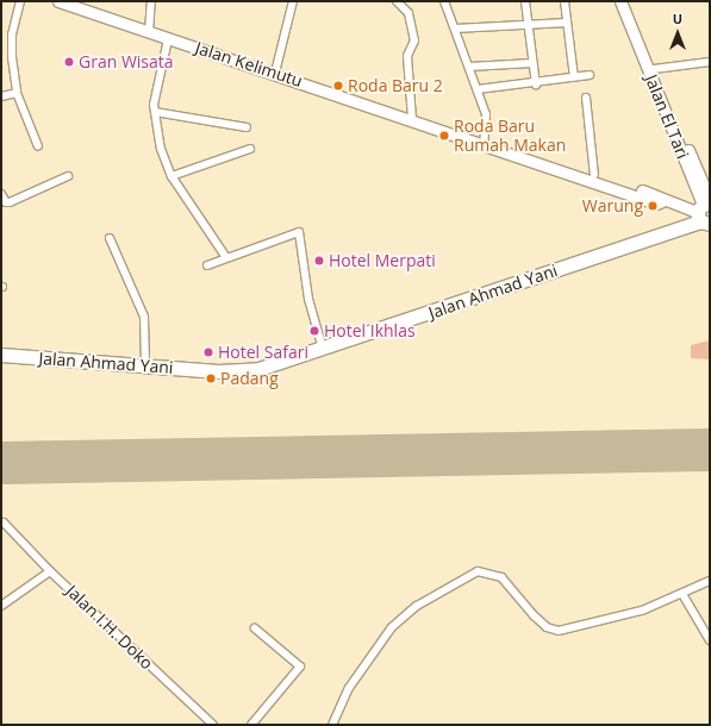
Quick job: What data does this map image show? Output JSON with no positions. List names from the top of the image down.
{
  "streets": {
    "highway": ["Jalan Ahmad Yani"],
    "street": ["Jalan Kelimutu", "Jalan El Tari", "Jalan I.H. Doko"]
  },
  "crossings": [
    ["Jalan El Tari", "Jalan Ahmad Yani"]
  ],
  "places": [
    "Gran Wisata",
    "Roda Baru 2",
    "Roda Baru Rumah Makan",
    "Warung",
    "Hotel Merpati",
    "Hotel Ikhlas",
    "Hotel Safari",
    "Padang"
  ],
  "north": "top"
}
